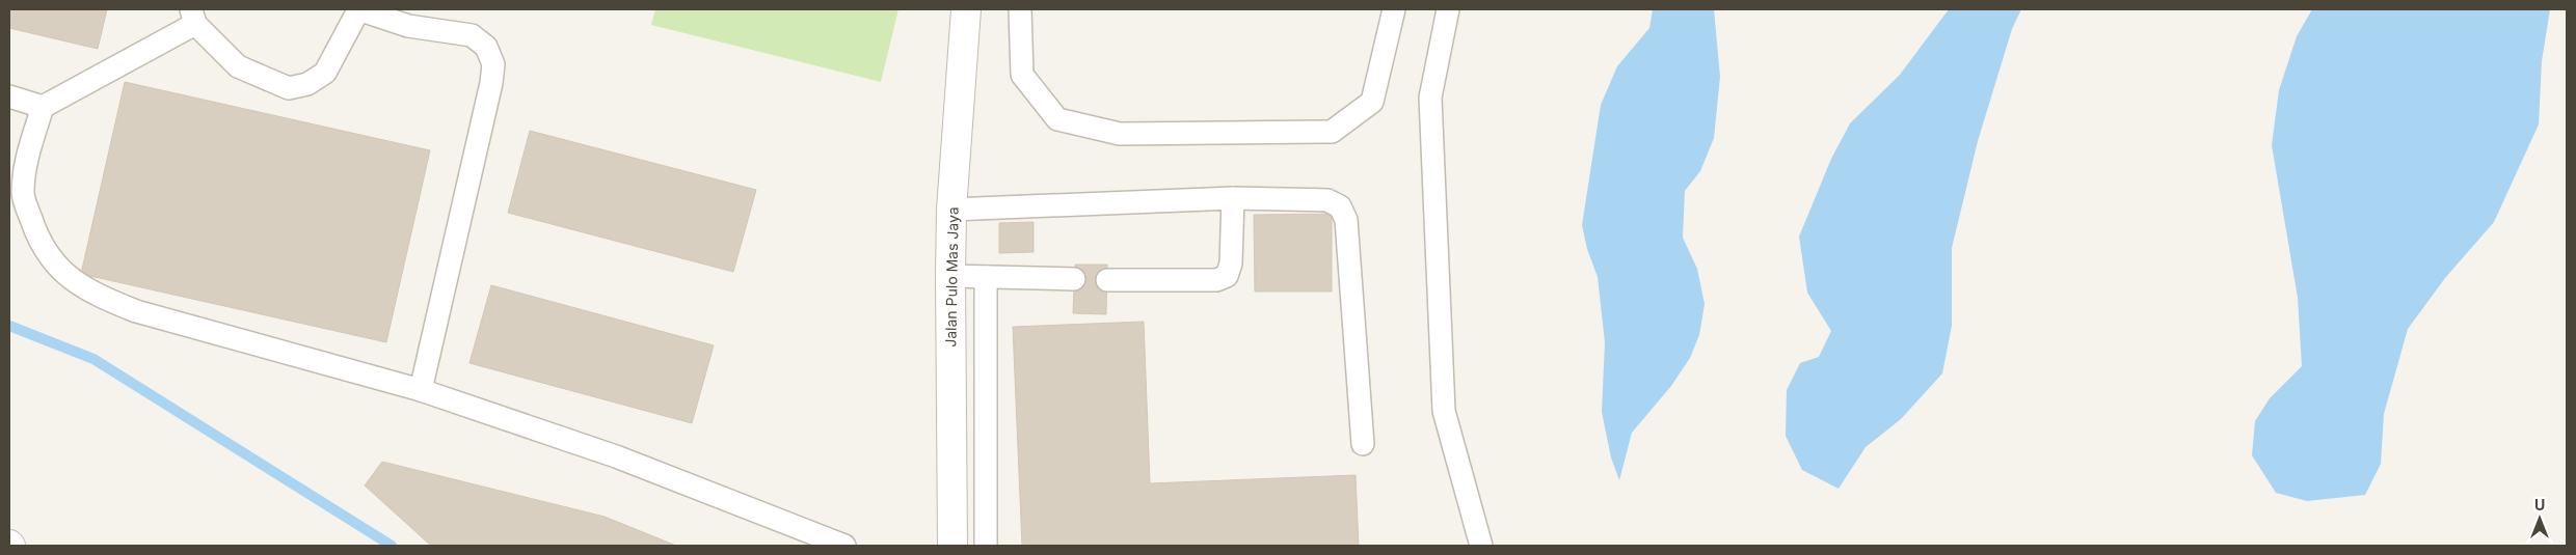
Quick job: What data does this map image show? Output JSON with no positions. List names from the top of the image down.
{
  "streets": {
    "street": ["Jalan Pulo Mas Jaya"]
  },
  "north": "top"
}
